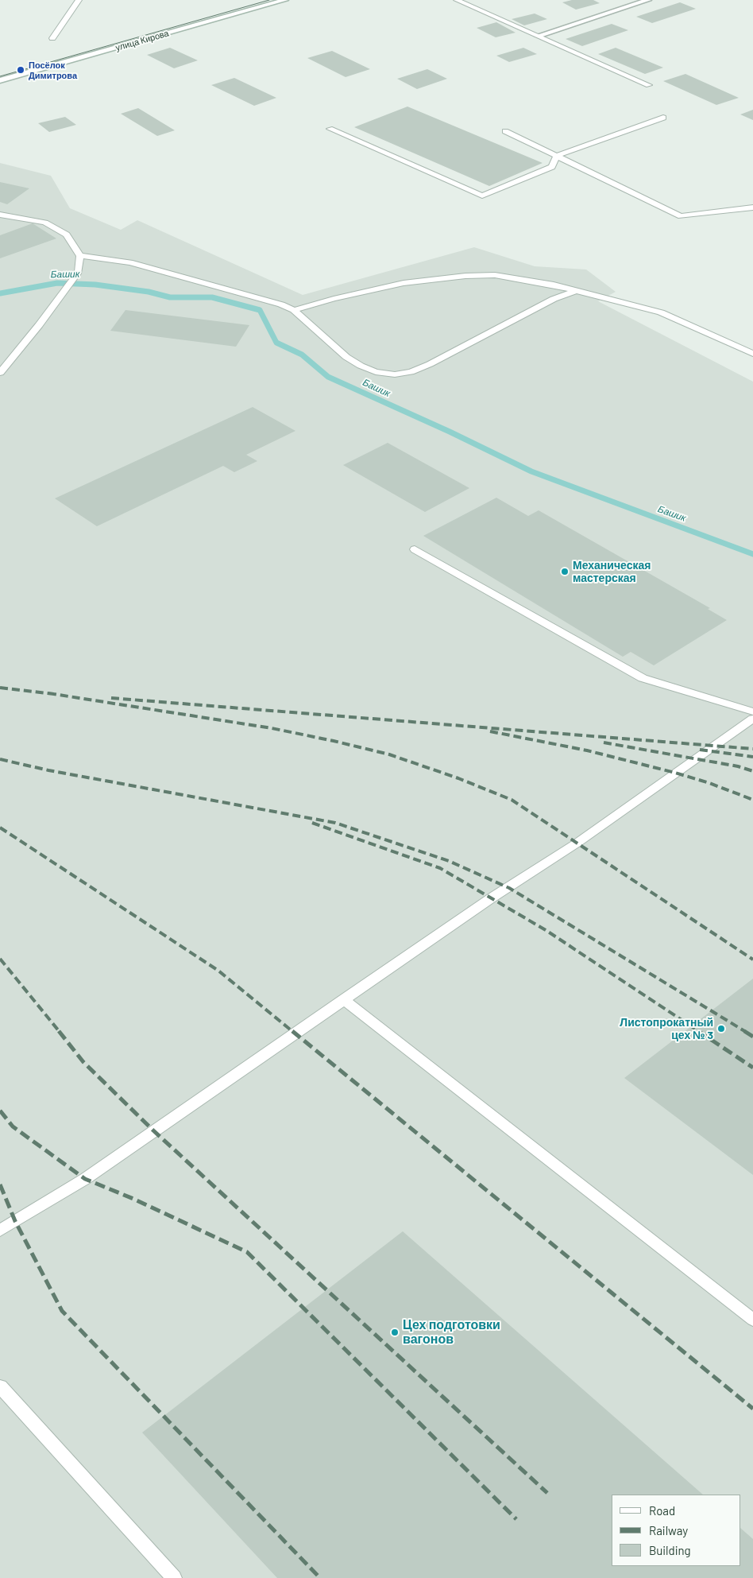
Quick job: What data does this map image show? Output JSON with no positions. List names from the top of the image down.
{
  "streets": {
    "main road": ["улица Кирова"]
  },
  "water": ["Башик"],
  "places": [
    "Посёлок Димитрова",
    "Механическая мастерская",
    "Листопрокатный цех № 3",
    "Цех подготовки вагонов"
  ],
  "legend": ["Road", "Railway", "Building"]
}
